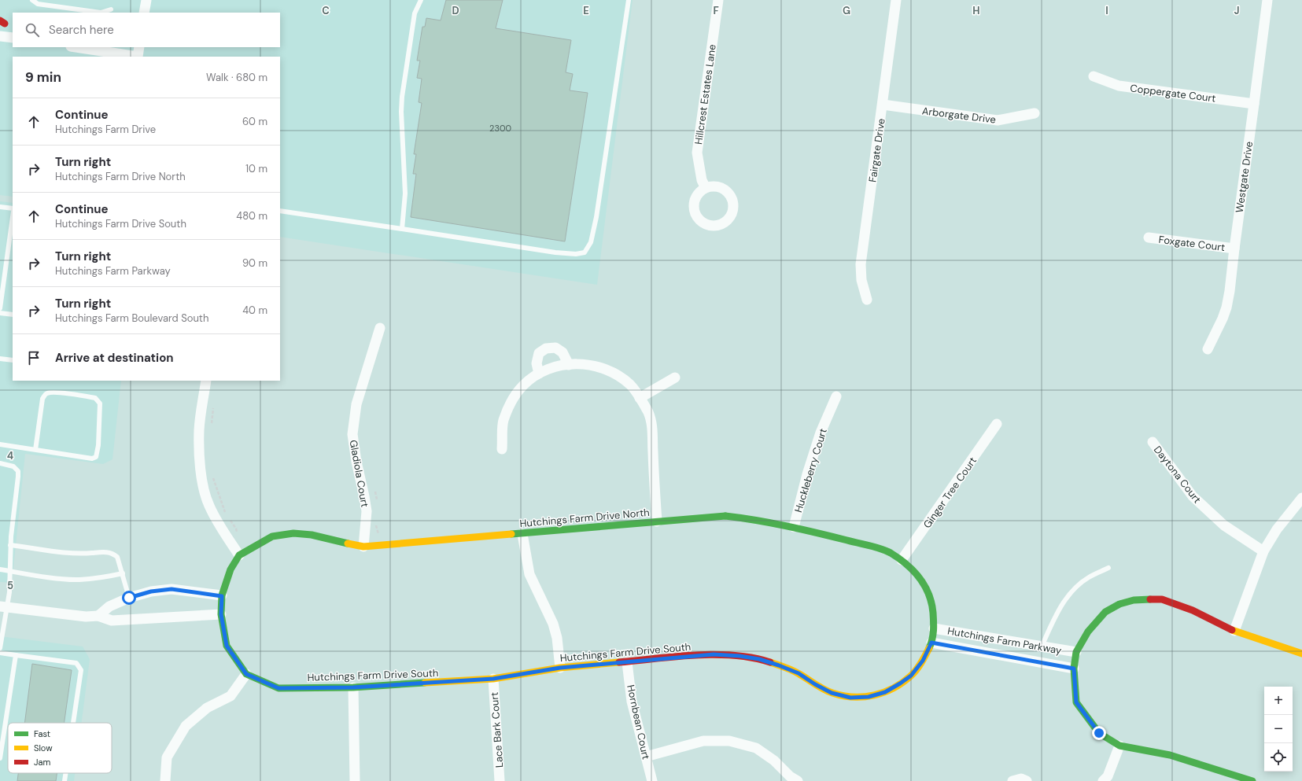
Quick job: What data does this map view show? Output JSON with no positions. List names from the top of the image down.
{
  "streets": {
    "street": [
      "Coppergate Court",
      "Hillcrest Estates Lane",
      "Arborgate Drive",
      "Fairgate Drive",
      "Westgate Drive",
      "Foxgate Court",
      "Huckleberry Court",
      "Gladiola Court",
      "Daytona Court",
      "Ginger Tree Court",
      "Hutchings Farm Drive North",
      "Hutchings Farm Parkway",
      "Hutchings Farm Drive South",
      "Hornbean Court",
      "Lace Bark Court"
    ]
  },
  "crossings": [
    ["Coppergate Court", "Westgate Drive"],
    ["Arborgate Drive", "Fairgate Drive"],
    ["Westgate Drive", "Foxgate Court"],
    ["Huckleberry Court", "Hutchings Farm Drive North"],
    ["Gladiola Court", "Hutchings Farm Drive North"],
    ["Ginger Tree Court", "Hutchings Farm Drive North"],
    ["Hutchings Farm Drive North", "Hutchings Farm Parkway"],
    ["Hutchings Farm Drive North", "Hutchings Farm Drive South"],
    ["Hutchings Farm Parkway", "Hutchings Farm Drive South"],
    ["Hutchings Farm Drive South", "Hornbean Court"],
    ["Hutchings Farm Drive South", "Lace Bark Court"]
  ],
  "house_numbers": ["2300"],
  "legend": ["Fast", "Slow", "Jam"],
  "page": {
    "search": "Search here",
    "heading": ["9 min", "Walk · 680 m"],
    "list": [
      ["Continue", "Hutchings Farm Drive", "60 m"],
      ["Turn right", "Hutchings Farm Drive North", "10 m"],
      ["Continue", "Hutchings Farm Drive South", "480 m"],
      ["Turn right", "Hutchings Farm Parkway", "90 m"],
      ["Turn right", "Hutchings Farm Boulevard South", "40 m"],
      "Arrive at destination"
    ],
    "map_buttons": ["+", "−"]
  },
  "grid": {
    "columns": [
      "C",
      "D",
      "E",
      "F",
      "G",
      "H",
      "I",
      "J"
    ],
    "rows": ["4", "5"]
  }
}
